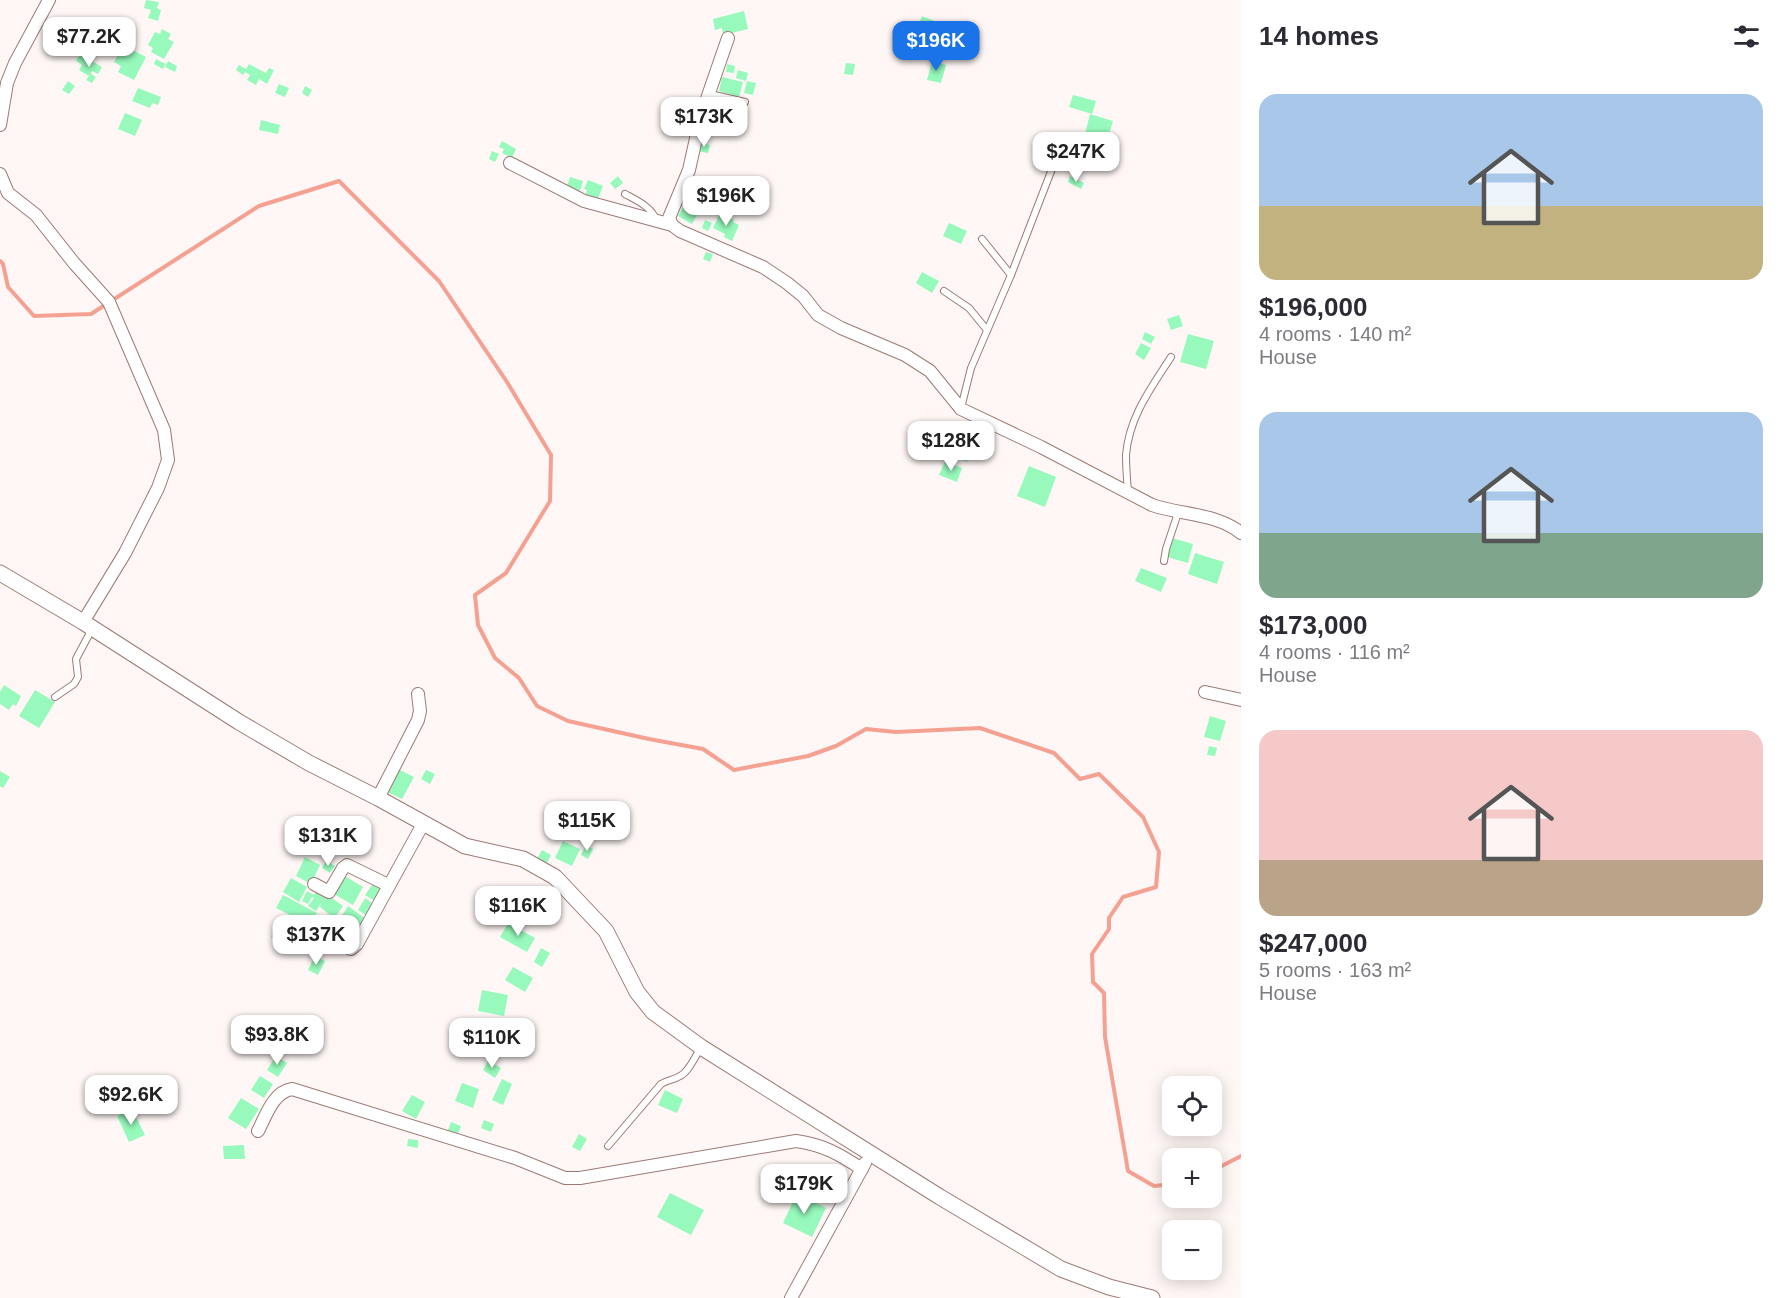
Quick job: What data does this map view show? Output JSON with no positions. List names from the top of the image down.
{
  "page": {
    "heading": "14 homes",
    "price": [
      "$77.2K",
      "$196K",
      "$173K",
      "$247K",
      "$196K",
      "$128K",
      "$115K",
      "$131K",
      "$116K",
      "$137K",
      "$93.8K",
      "$110K",
      "$92.6K",
      "$179K"
    ],
    "list": [
      {
        "name": "$196,000",
        "note": "4 rooms · 140 m² · House"
      },
      {
        "name": "$173,000",
        "note": "4 rooms · 116 m² · House"
      },
      {
        "name": "$247,000",
        "note": "5 rooms · 163 m² · House"
      }
    ],
    "map_buttons": ["+", "−"]
  }
}
